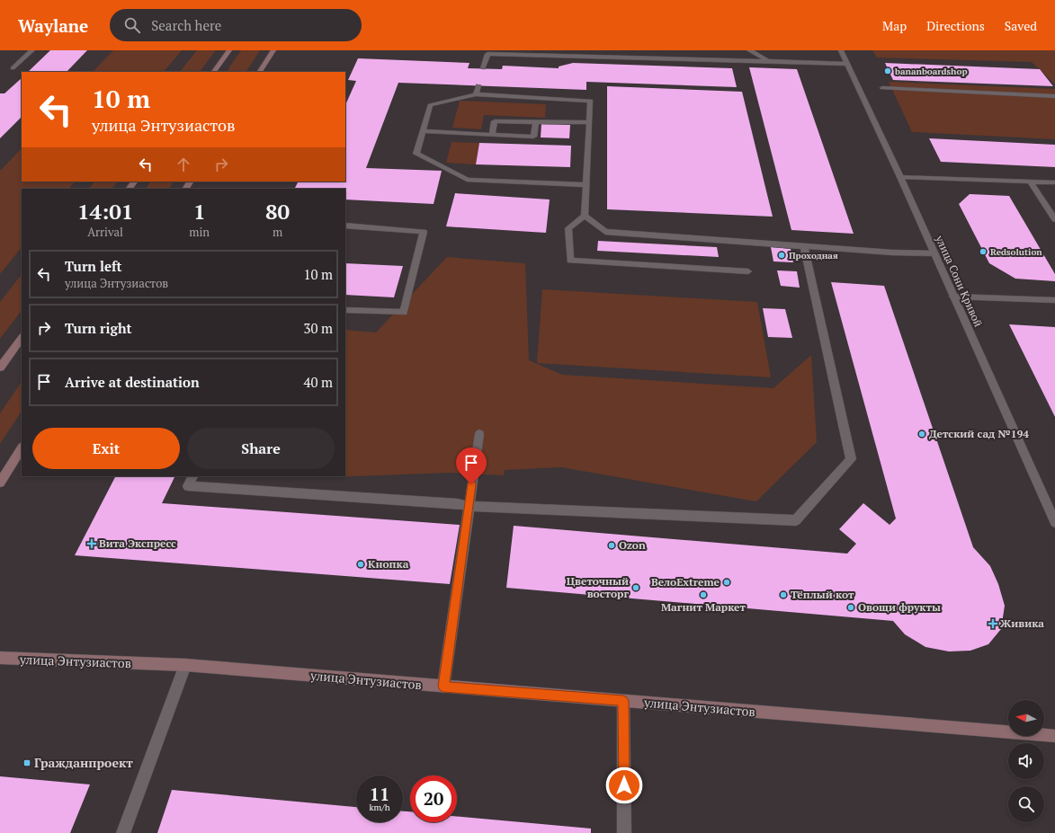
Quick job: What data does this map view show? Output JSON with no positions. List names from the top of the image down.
{
  "streets": {
    "main road": ["улица Энтузиастов"],
    "street": ["улица Сони Кривой"]
  },
  "places": {
    "other": [
      "bananboardshop",
      "Redsolution",
      "Проходная",
      "Детский сад №194",
      "Ozon",
      "Кнопка",
      "ВелоExtreme",
      "Цветочный восторг",
      "Магнит Маркет",
      "Тёплый кот",
      "Овощи фрукты"
    ],
    "health": ["Вита Экспресс", "Живика"],
    "transit": ["Гражданпроект"]
  },
  "north": "left",
  "page": {
    "header": "Waylane",
    "search": "Search here",
    "nav": ["Map", "Directions", "Saved"],
    "turn": ["10 m", "улица Энтузиастов"],
    "eta": [
      "14:01",
      "Arrival",
      "1",
      "min",
      "80",
      "m"
    ],
    "list": [
      {
        "name": "Turn left",
        "note": "улица Энтузиастов",
        "value": "10 m"
      },
      {
        "name": "Turn right",
        "value": "30 m"
      },
      {
        "name": "Arrive at destination",
        "value": "40 m"
      }
    ],
    "buttons": ["Exit", "Share"],
    "speed": "11 km/h",
    "limit": "20"
  }
}
